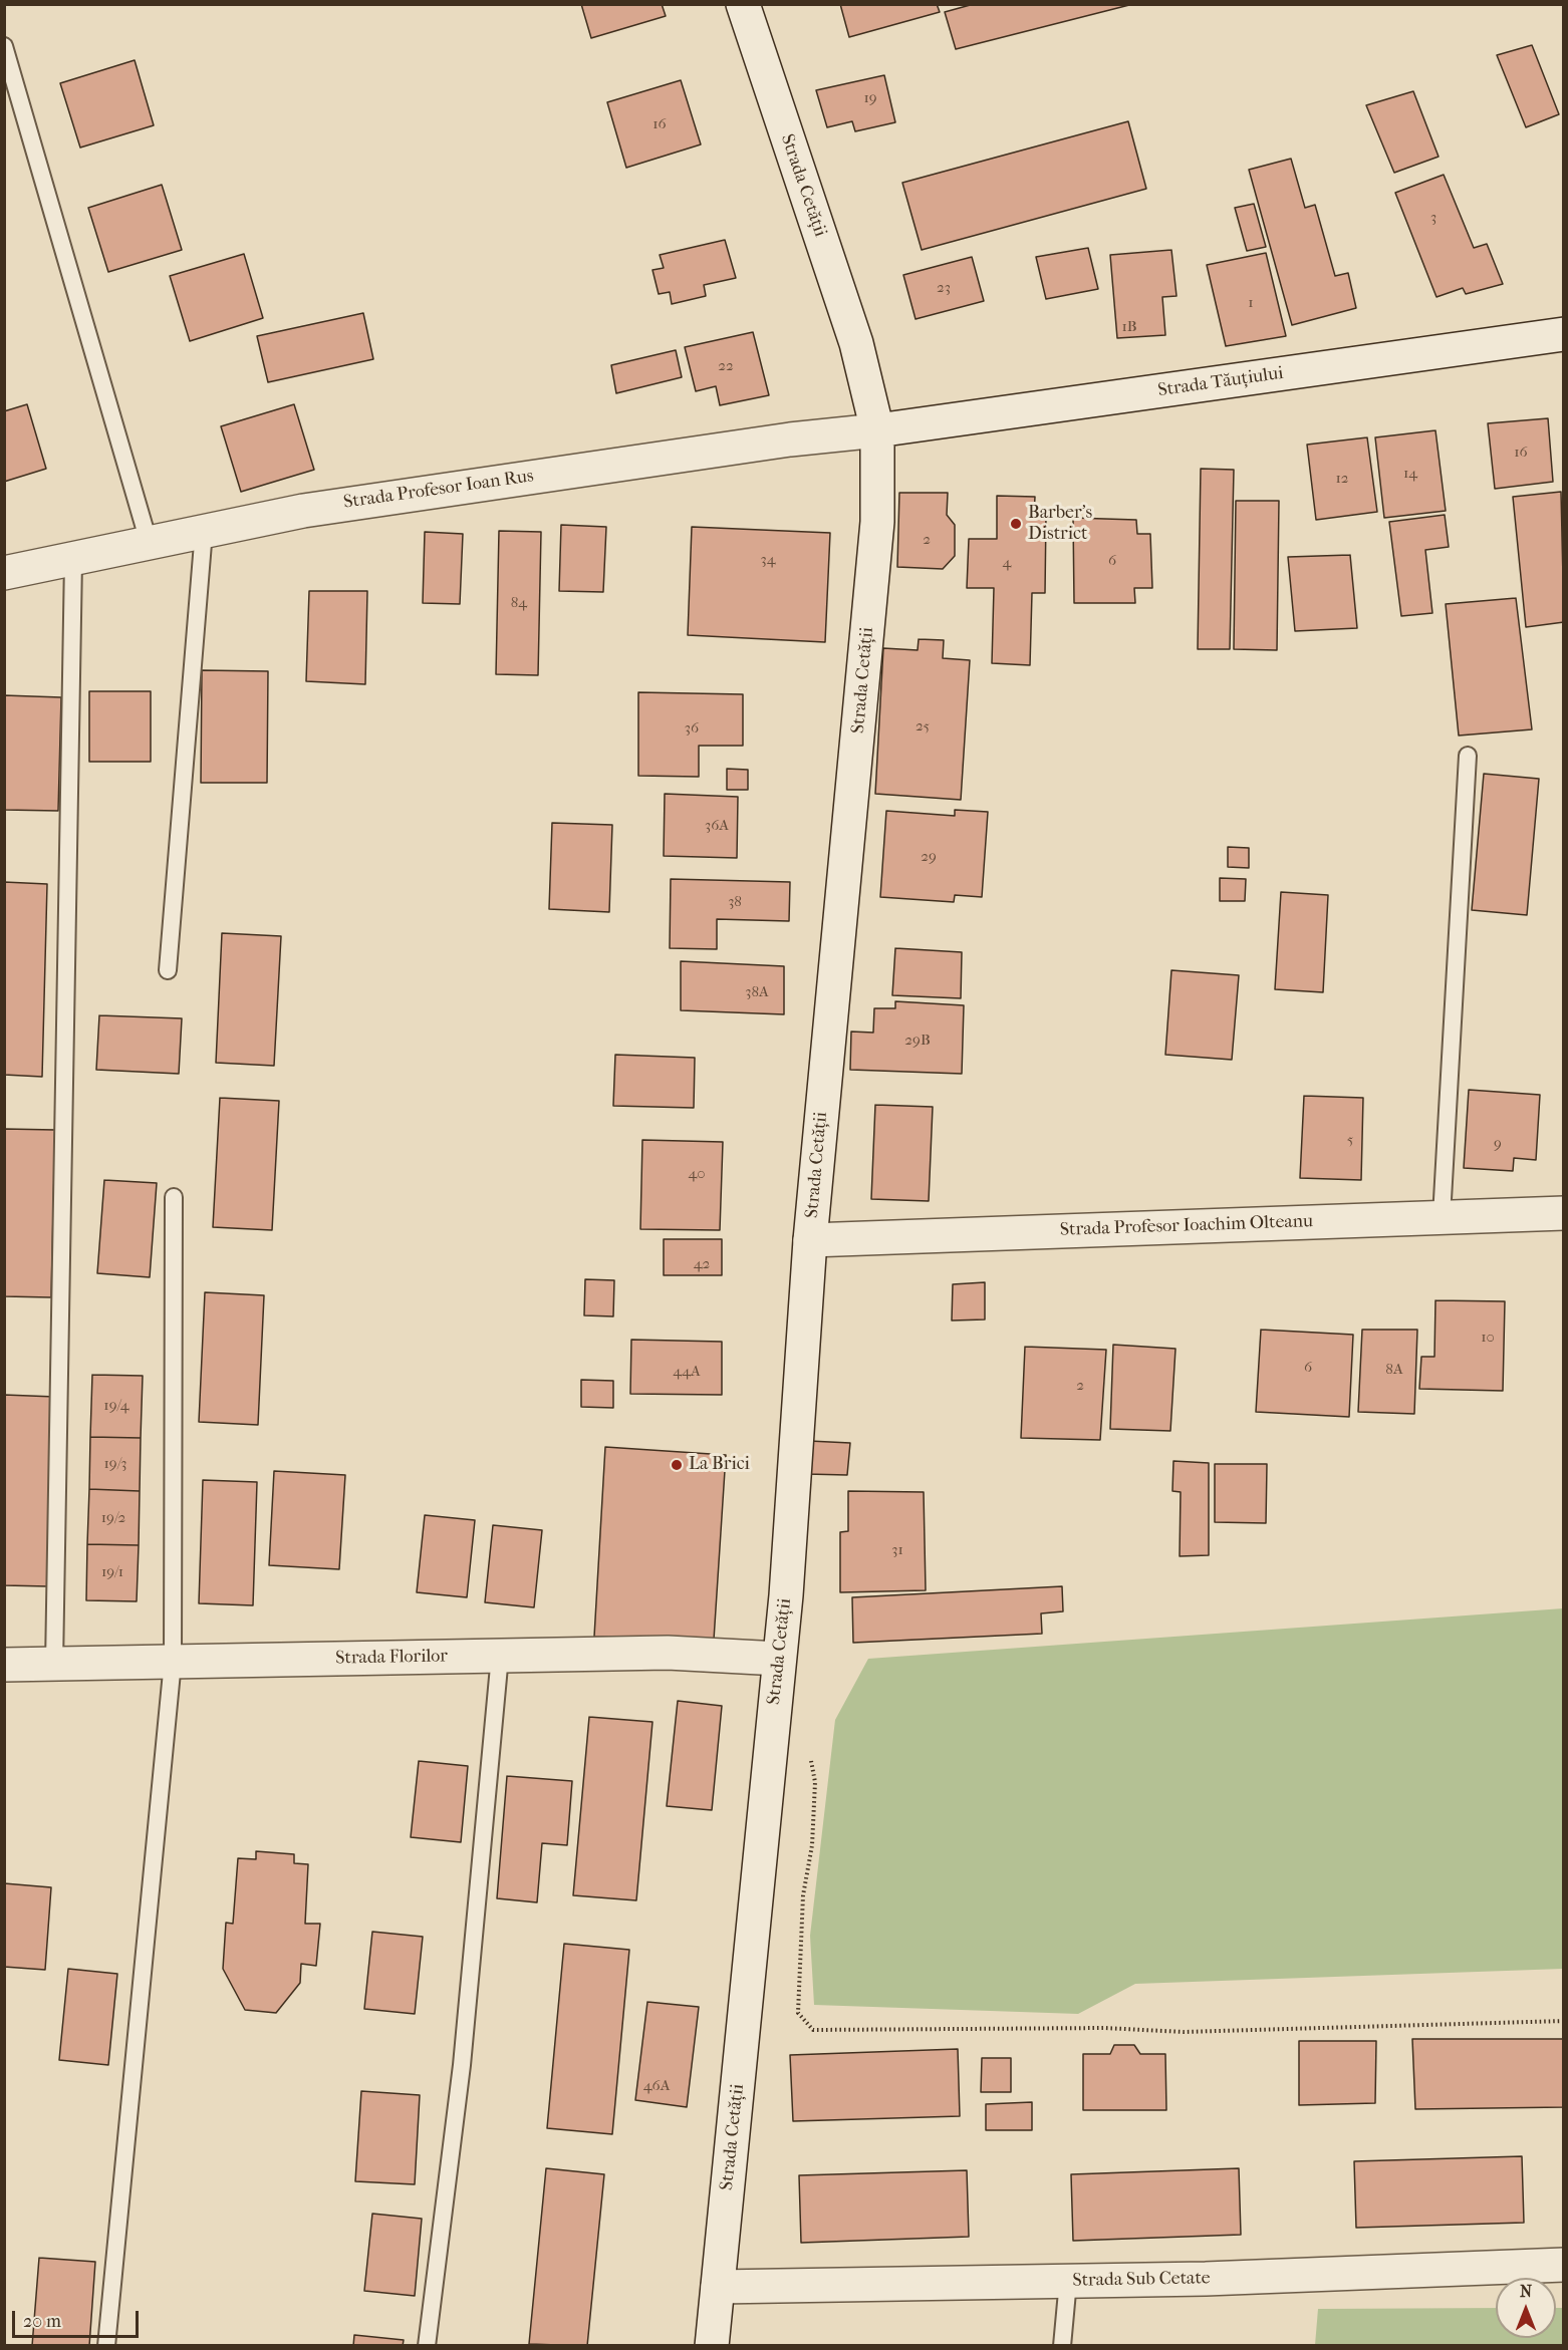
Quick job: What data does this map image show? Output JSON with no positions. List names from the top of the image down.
{
  "streets": {
    "street": [
      "Strada Cetății",
      "Strada Tăuțiului",
      "Strada Profesor Ioan Rus",
      "Strada Profesor Ioachim Olteanu",
      "Strada Florilor",
      "Strada Sub Cetate"
    ]
  },
  "crossings": [
    ["Strada Cetății", "Strada Tăuțiului"],
    ["Strada Cetății", "Strada Profesor Ioan Rus"],
    ["Strada Cetății", "Strada Profesor Ioachim Olteanu"],
    ["Strada Cetății", "Strada Florilor"],
    ["Strada Cetății", "Strada Sub Cetate"],
    ["Strada Tăuțiului", "Strada Profesor Ioan Rus"]
  ],
  "places": ["Barber's District", "La Brici"],
  "house_numbers": [
    "19",
    "16",
    "3",
    "23",
    "1",
    "1B",
    "22",
    "16",
    "14",
    "12",
    "2",
    "34",
    "6",
    "4",
    "84",
    "25",
    "36",
    "36A",
    "29",
    "38",
    "38A",
    "29B",
    "5",
    "9",
    "40",
    "42",
    "10",
    "6",
    "8A",
    "44A",
    "2",
    "19/4",
    "19/3",
    "19/2",
    "31",
    "19/1",
    "46A"
  ],
  "scale_bar": "20 m",
  "north": "top"
}
